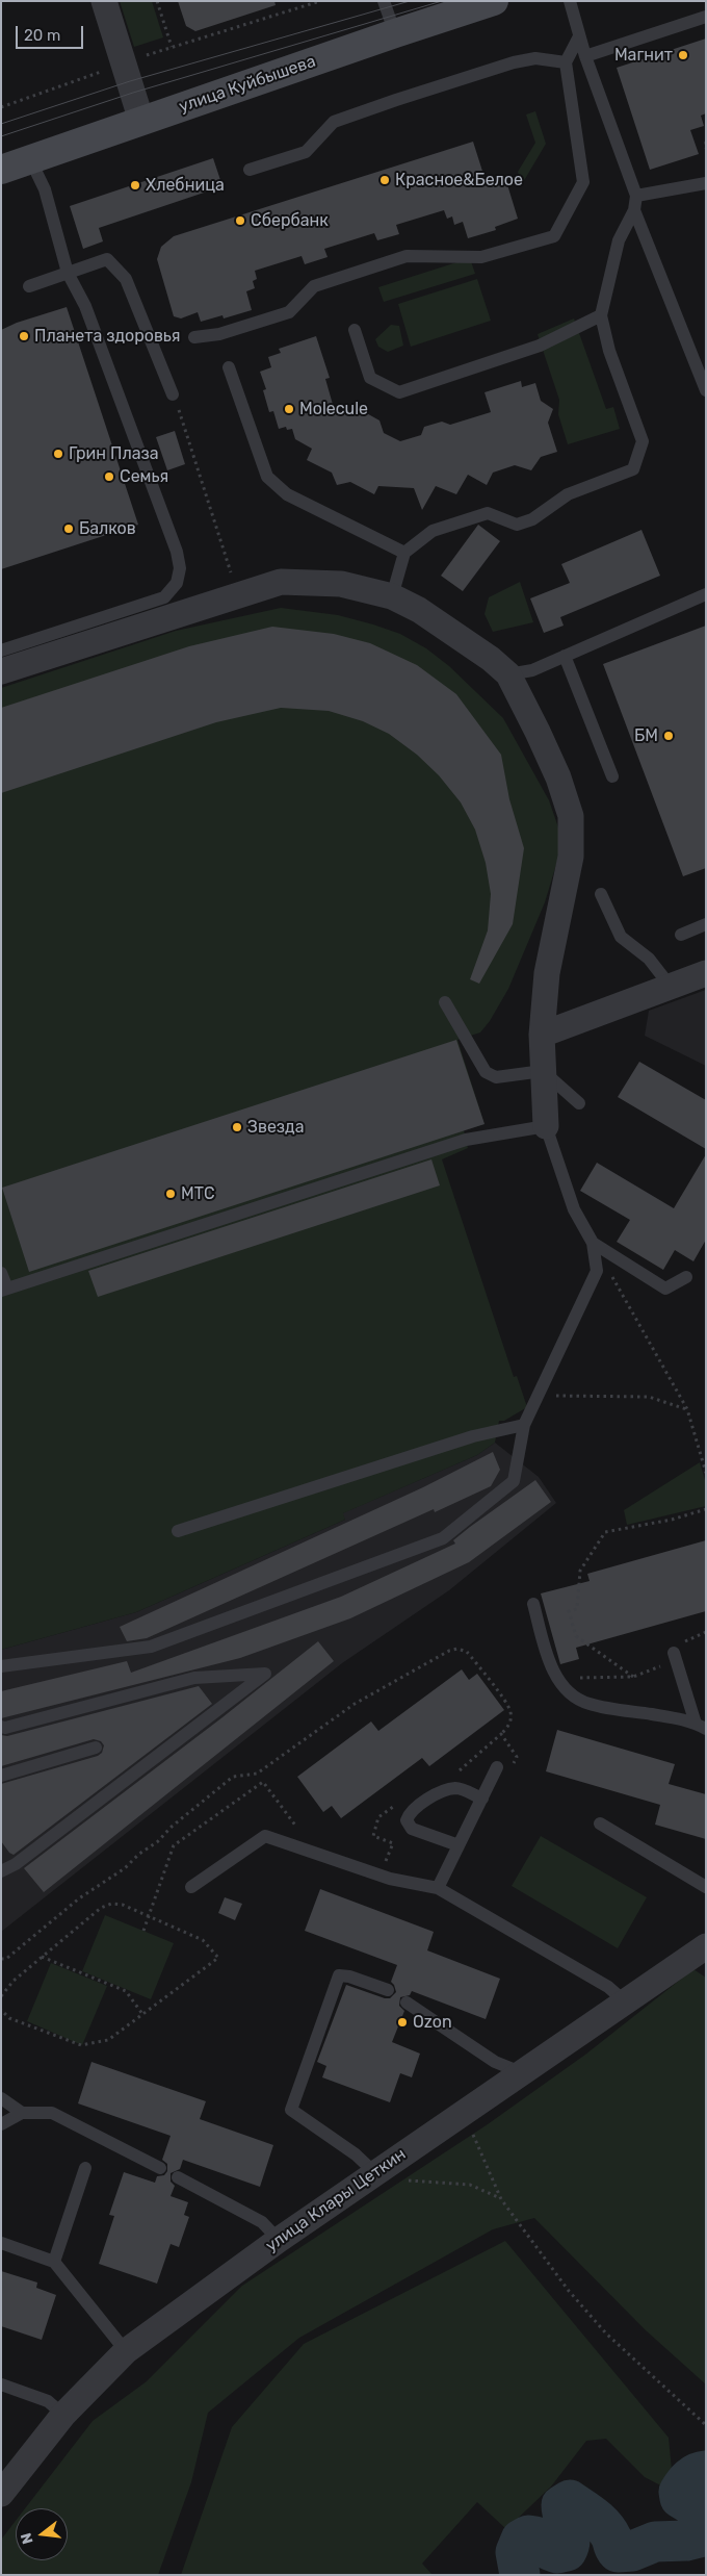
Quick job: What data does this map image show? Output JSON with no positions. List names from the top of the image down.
{
  "streets": {
    "main road": ["улица Куйбышева"],
    "street": ["улица Клары Цеткин"]
  },
  "places": [
    "Магнит",
    "Красное&Белое",
    "Хлебница",
    "Сбербанк",
    "Планета здоровья",
    "Molecule",
    "Грин Плаза",
    "Семья",
    "Балков",
    "БМ",
    "Звезда",
    "МТС",
    "Ozon"
  ],
  "scale_bar": "20 m",
  "north": "left"
}
